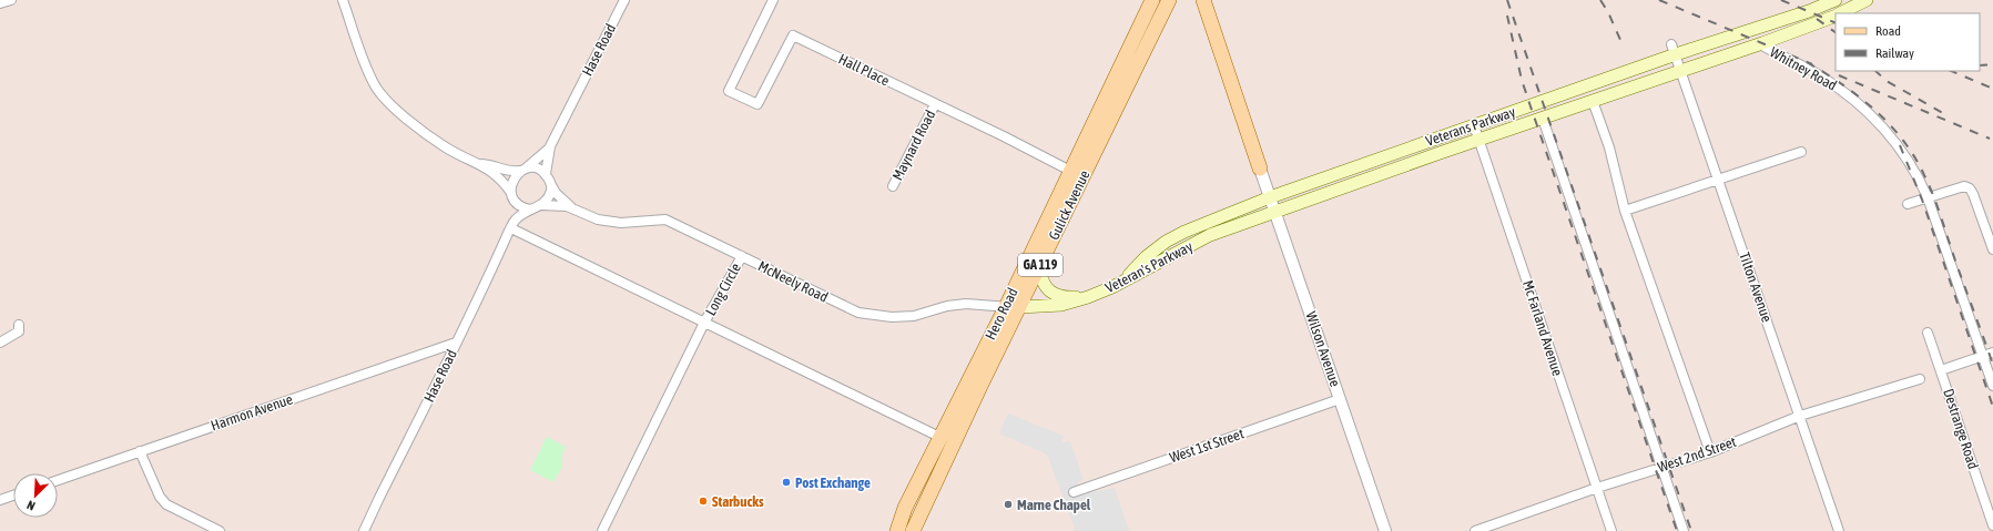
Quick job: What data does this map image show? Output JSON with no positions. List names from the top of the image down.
{
  "streets": {
    "main road": [
      "Veterans Parkway",
      "Gulick Avenue",
      "GA 119",
      "Veteran's Parkway",
      "Hero Road"
    ],
    "street": [
      "Hase Road",
      "Whitney Road",
      "Hall Place",
      "Maynard Road",
      "McNeely Road",
      "Tilton Avenue",
      "Long Circle",
      "Mc Farland Avenue",
      "Wilson Avenue",
      "Harmon Avenue",
      "Destrange Road",
      "West 1st Street",
      "West 2nd Street"
    ]
  },
  "crossings": [
    ["Hase Road", "Harmon Avenue"],
    ["Whitney Road", "Veterans Parkway"],
    ["Hall Place", "Maynard Road"],
    ["Hall Place", "Hero Road"],
    ["Veterans Parkway", "Veteran's Parkway"],
    ["Veterans Parkway", "Tilton Avenue"],
    ["Veterans Parkway", "Mc Farland Avenue"],
    ["Veterans Parkway", "Wilson Avenue"],
    ["Gulick Avenue", "Veteran's Parkway"],
    ["Gulick Avenue", "McNeely Road"],
    ["Gulick Avenue", "Hero Road"],
    ["Veteran's Parkway", "McNeely Road"],
    ["Veteran's Parkway", "Hero Road"],
    ["Veteran's Parkway", "Wilson Avenue"],
    ["McNeely Road", "Long Circle"],
    ["McNeely Road", "Hero Road"],
    ["Tilton Avenue", "West 2nd Street"],
    ["Mc Farland Avenue", "West 2nd Street"],
    ["Wilson Avenue", "West 1st Street"]
  ],
  "places": ["Post Exchange", "Starbucks", "Marne Chapel"],
  "legend": ["Road", "Railway"],
  "north": "bottom left"
}
